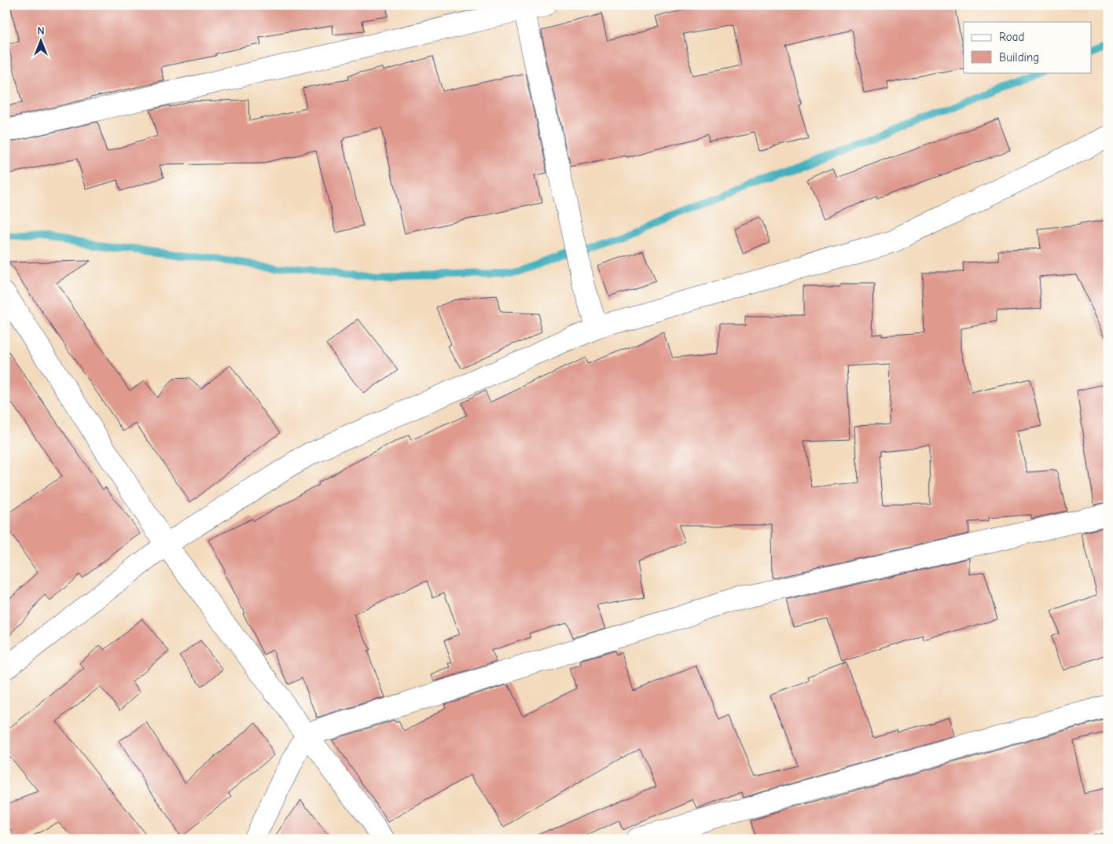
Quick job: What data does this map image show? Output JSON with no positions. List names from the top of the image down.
{
  "legend": ["Road", "Building"],
  "north": "top"
}
